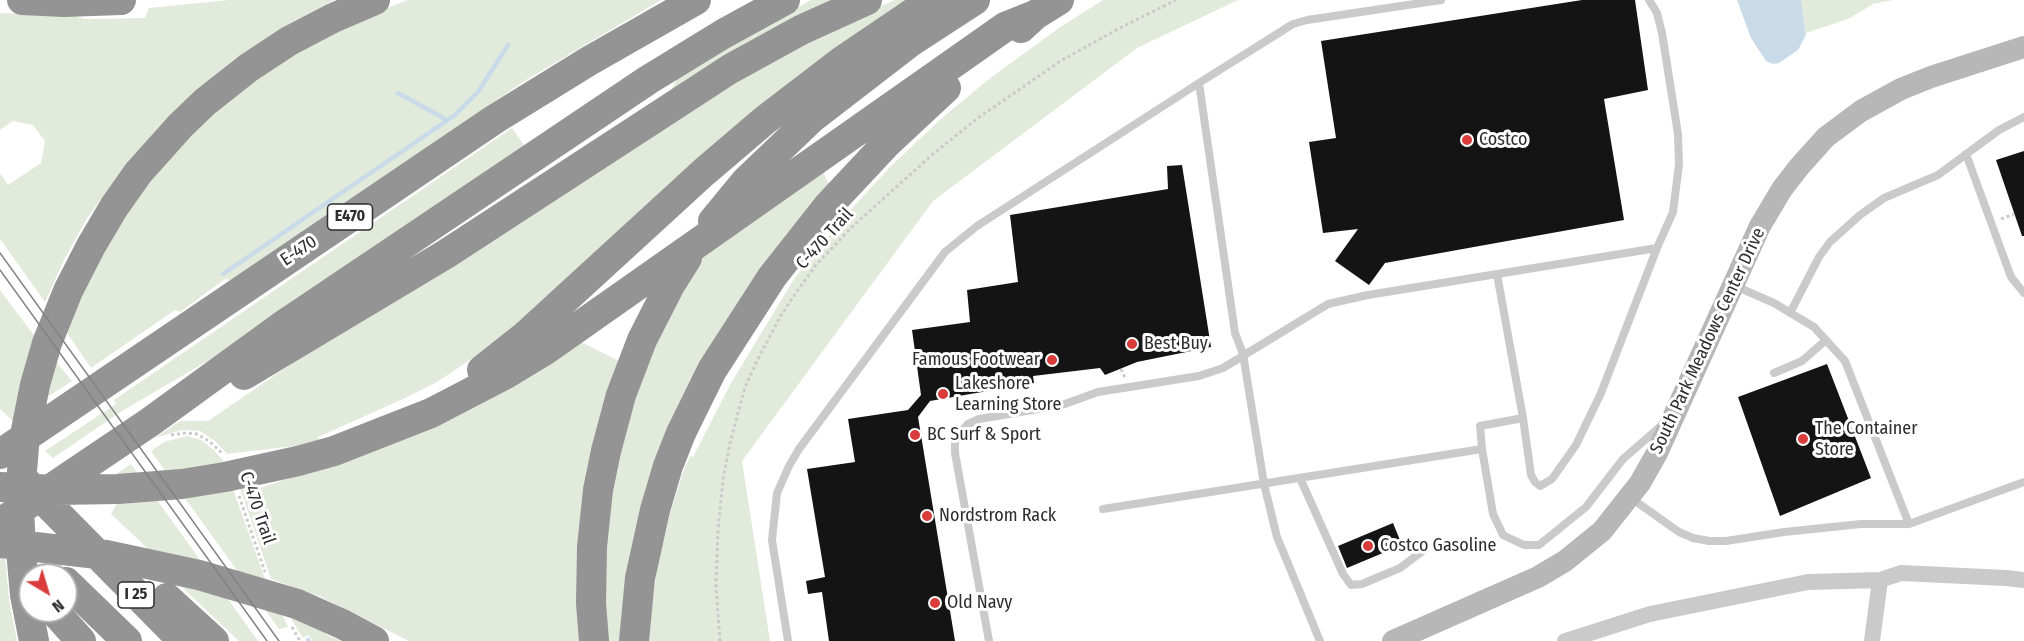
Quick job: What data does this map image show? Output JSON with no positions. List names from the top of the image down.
{
  "streets": {
    "highway": ["E470", "E-470", "I 25"],
    "main road": ["South Park Meadows Center Drive"],
    "path": ["C-470 Trail"]
  },
  "crossings": [
    ["E-470", "I 25"]
  ],
  "places": [
    "Costco",
    "Best Buy",
    "Famous Footwear",
    "Lakeshore Learning Store",
    "BC Surf & Sport",
    "The Container Store",
    "Nordstrom Rack",
    "Costco Gasoline",
    "Old Navy"
  ],
  "north": "bottom right"
}
